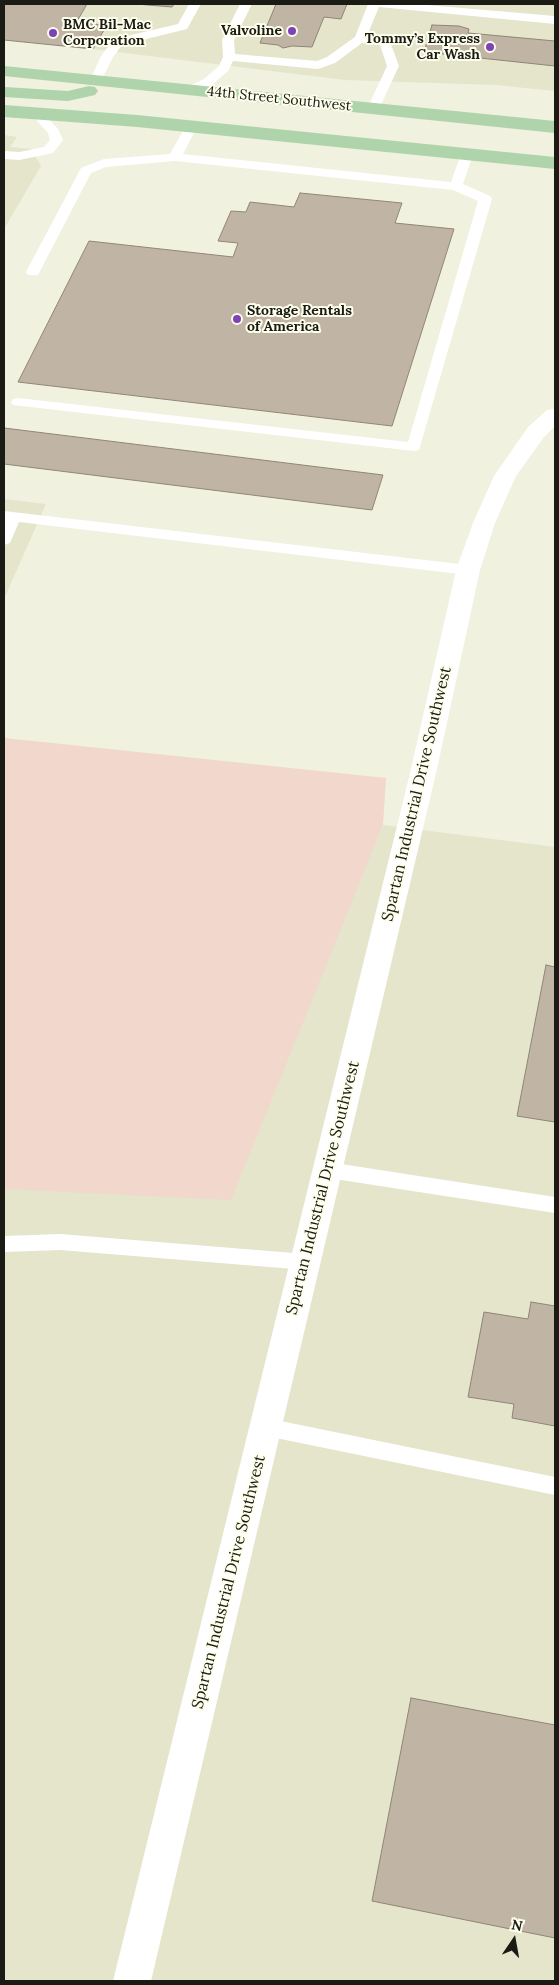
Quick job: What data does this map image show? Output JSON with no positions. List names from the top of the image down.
{
  "streets": {
    "main road": ["44th Street Southwest"],
    "street": ["Spartan Industrial Drive Southwest"]
  },
  "places": [
    "Valvoline",
    "BMC Bil-Mac Corporation",
    "Tommy’s Express Car Wash",
    "Storage Rentals of America"
  ],
  "north": "top"
}
